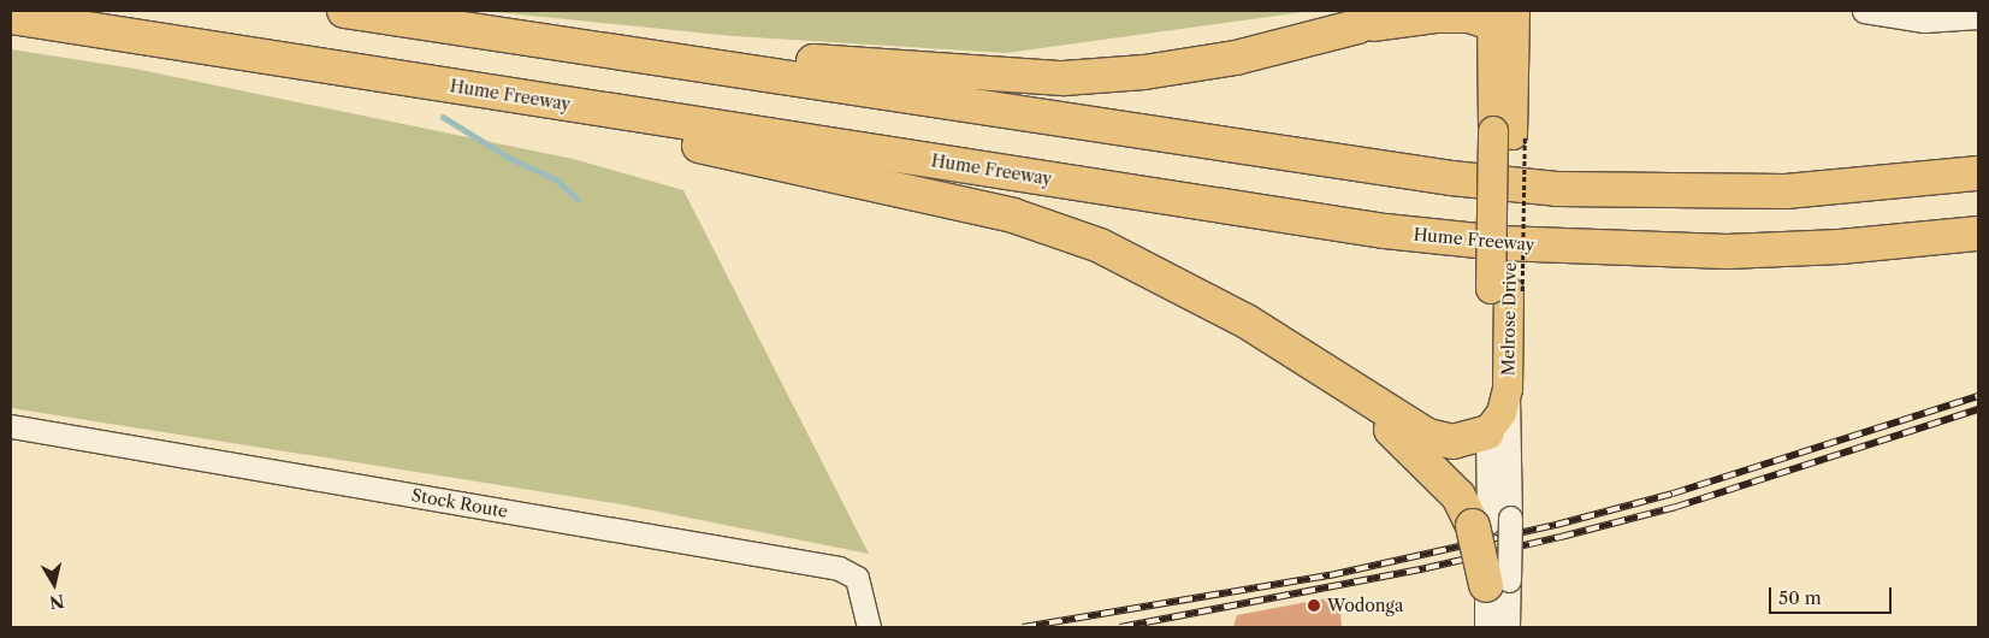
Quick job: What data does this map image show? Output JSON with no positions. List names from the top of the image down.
{
  "streets": {
    "highway": ["Hume Freeway"],
    "main road": ["Melrose Drive"],
    "street": ["Stock Route"]
  },
  "places": ["Wodonga"],
  "scale_bar": "50 m",
  "north": "bottom"
}
